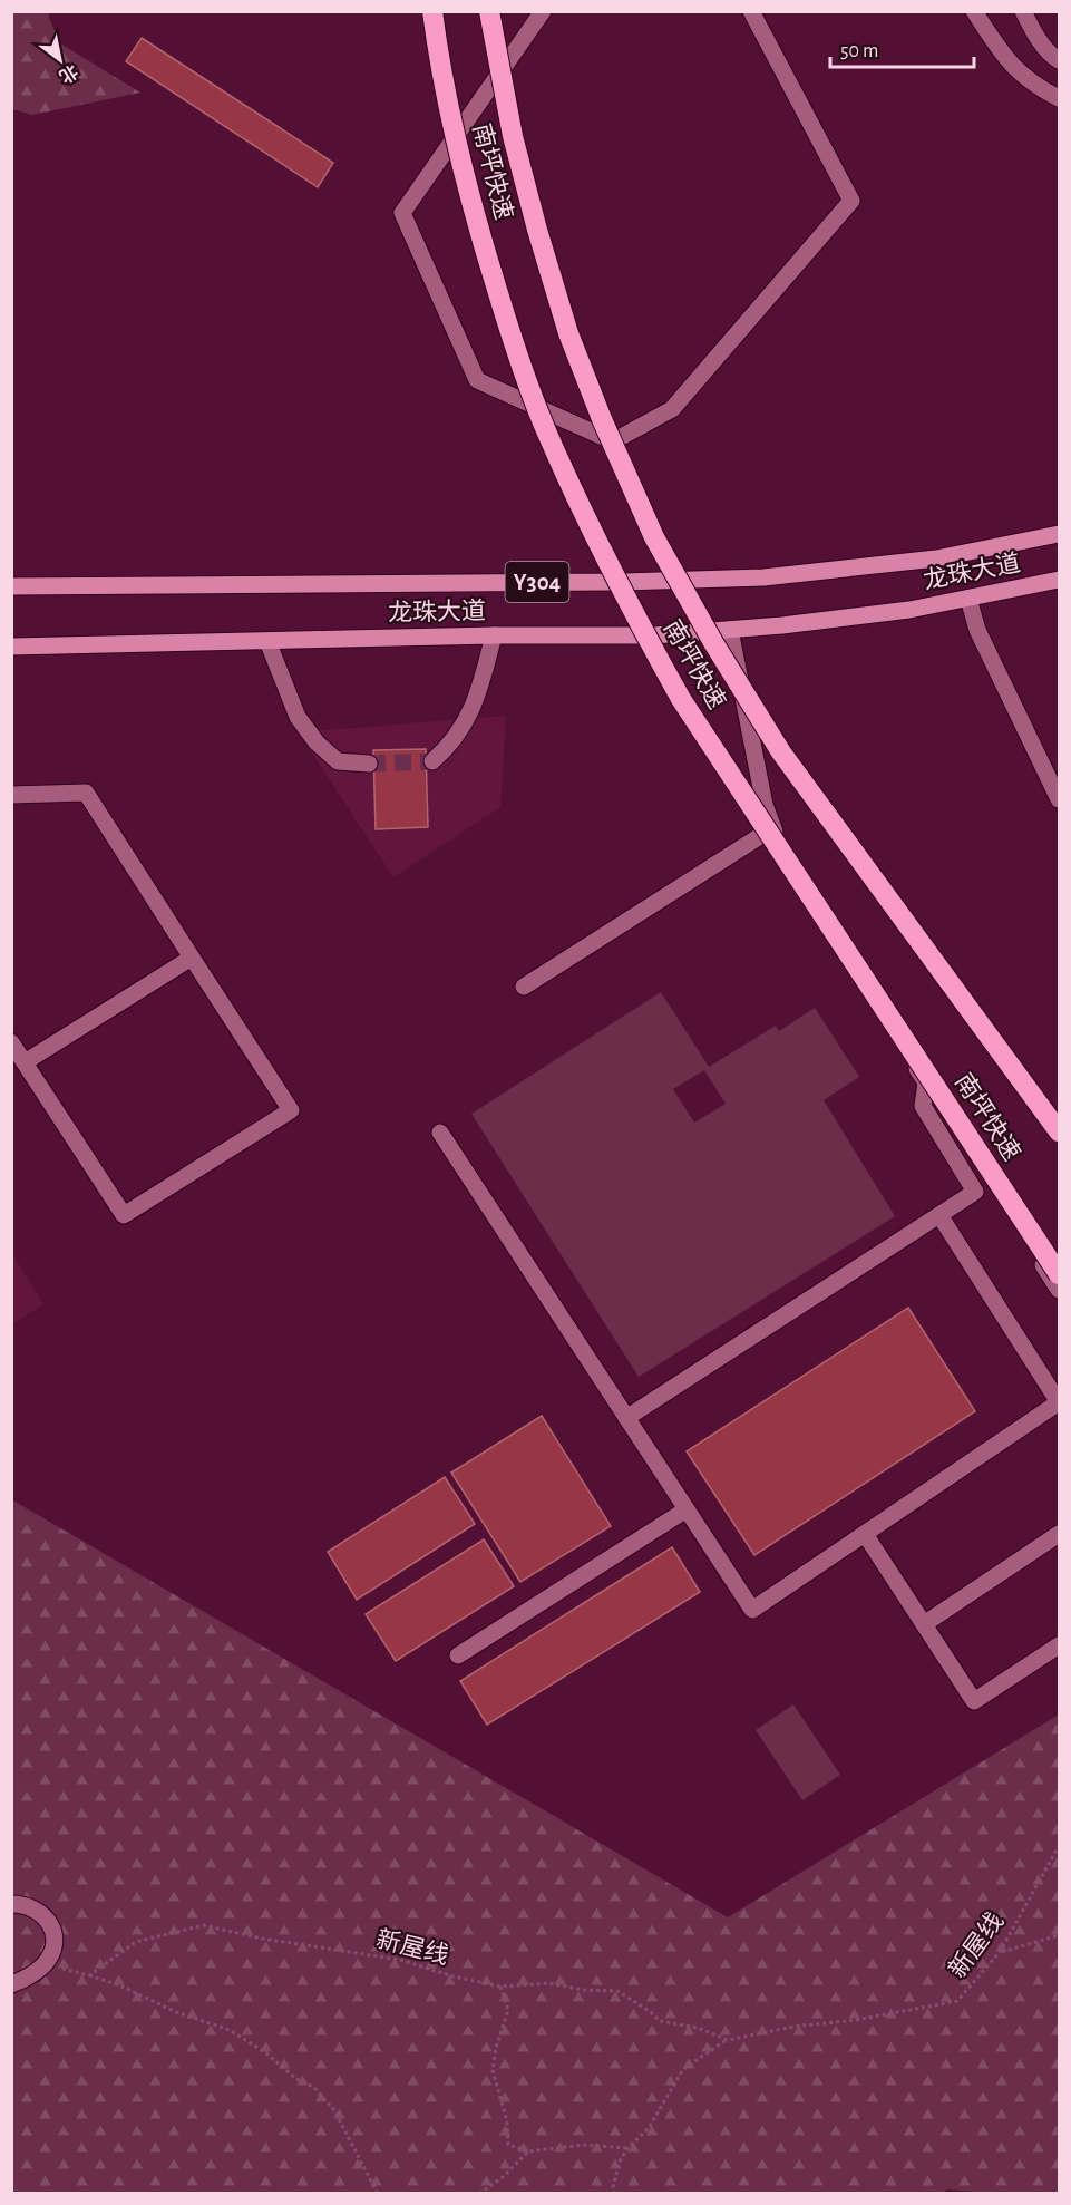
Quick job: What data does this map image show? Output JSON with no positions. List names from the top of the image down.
{
  "streets": {
    "highway": ["南坪快速"],
    "main road": ["龙珠大道", "Y304"],
    "path": ["新屋线"]
  },
  "scale_bar": "50 m",
  "north": "bottom right"
}
